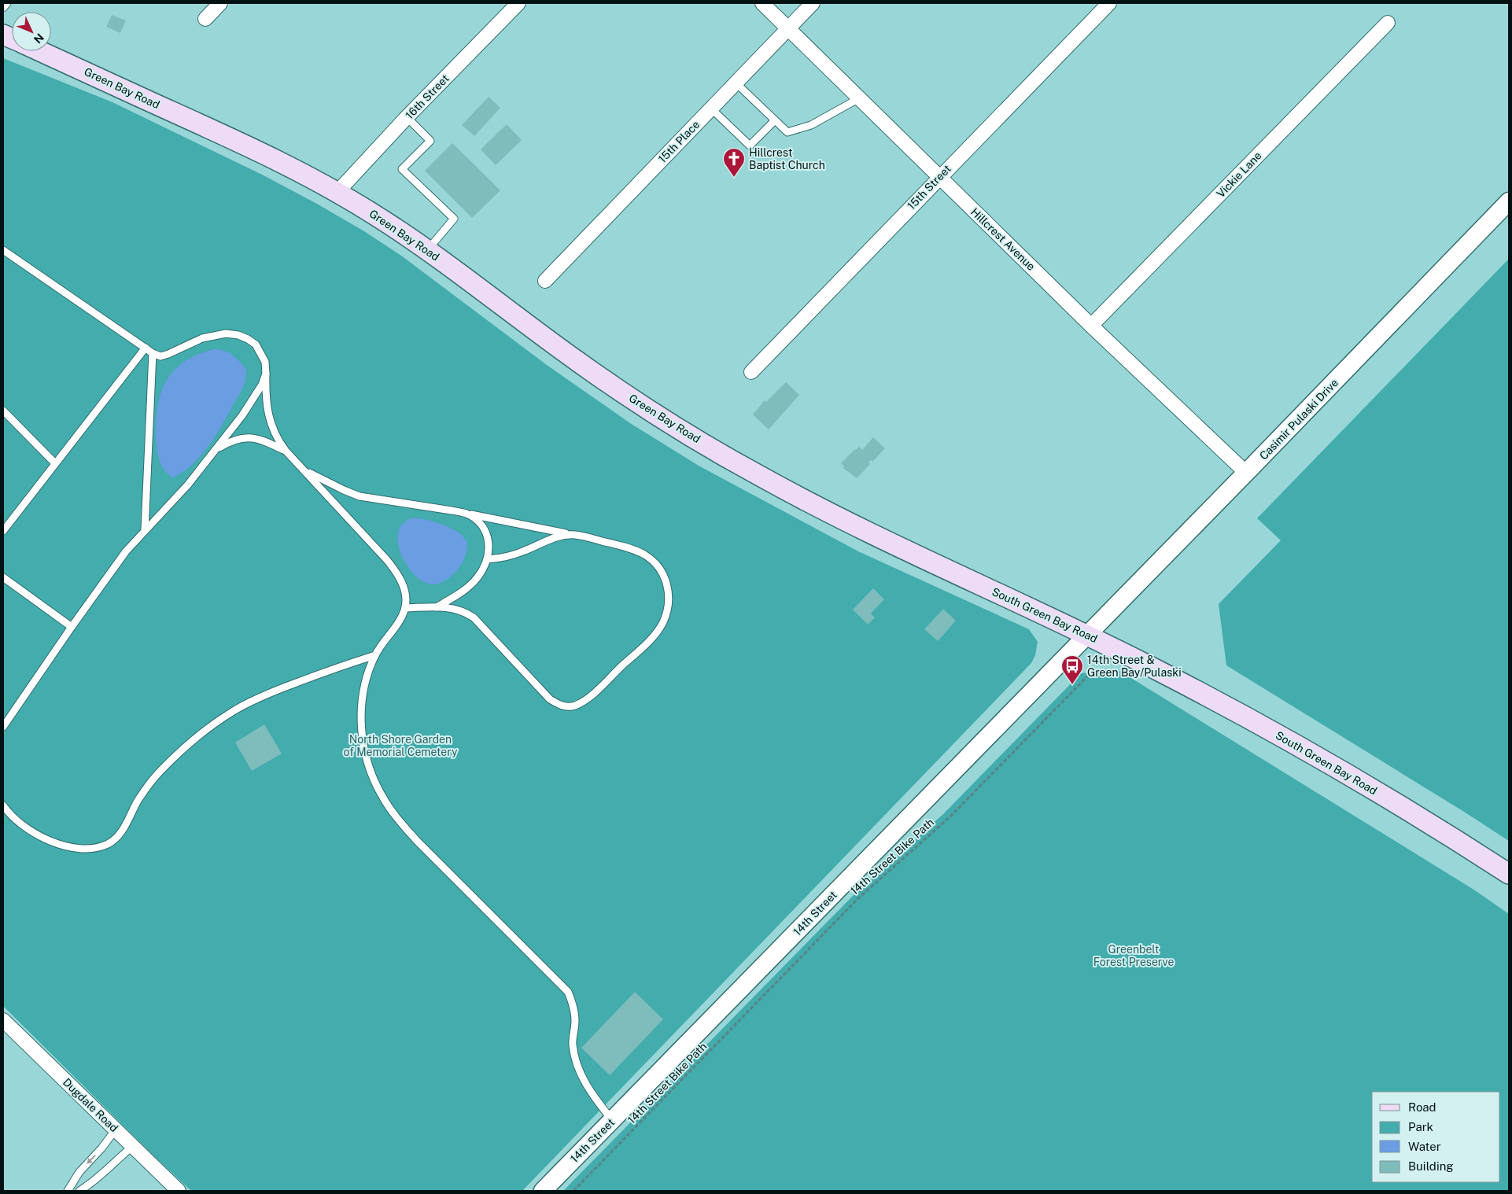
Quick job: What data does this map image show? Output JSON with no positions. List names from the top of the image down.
{
  "streets": {
    "main road": ["Green Bay Road", "South Green Bay Road"],
    "street": [
      "16th Street",
      "15th Place",
      "Vickie Lane",
      "15th Street",
      "Hillcrest Avenue",
      "Casimir Pulaski Drive",
      "14th Street",
      "Dugdale Road"
    ],
    "path": ["14th Street Bike Path"]
  },
  "crossings": [
    ["Green Bay Road", "16th Street"],
    ["Green Bay Road", "South Green Bay Road"],
    ["15th Place", "Hillcrest Avenue"],
    ["Vickie Lane", "Hillcrest Avenue"],
    ["15th Street", "Hillcrest Avenue"],
    ["Hillcrest Avenue", "Casimir Pulaski Drive"],
    ["Casimir Pulaski Drive", "South Green Bay Road"],
    ["Casimir Pulaski Drive", "14th Street"],
    ["South Green Bay Road", "14th Street"]
  ],
  "parks": ["North Shore Garden of Memorial Cemetery", "Greenbelt Forest Preserve"],
  "places": {
    "church": ["Hillcrest Baptist Church"],
    "bus stop": ["14th Street & Green Bay/Pulaski"]
  },
  "legend": [
    "Road",
    "Park",
    "Water",
    "Building"
  ],
  "north": "bottom right"
}
